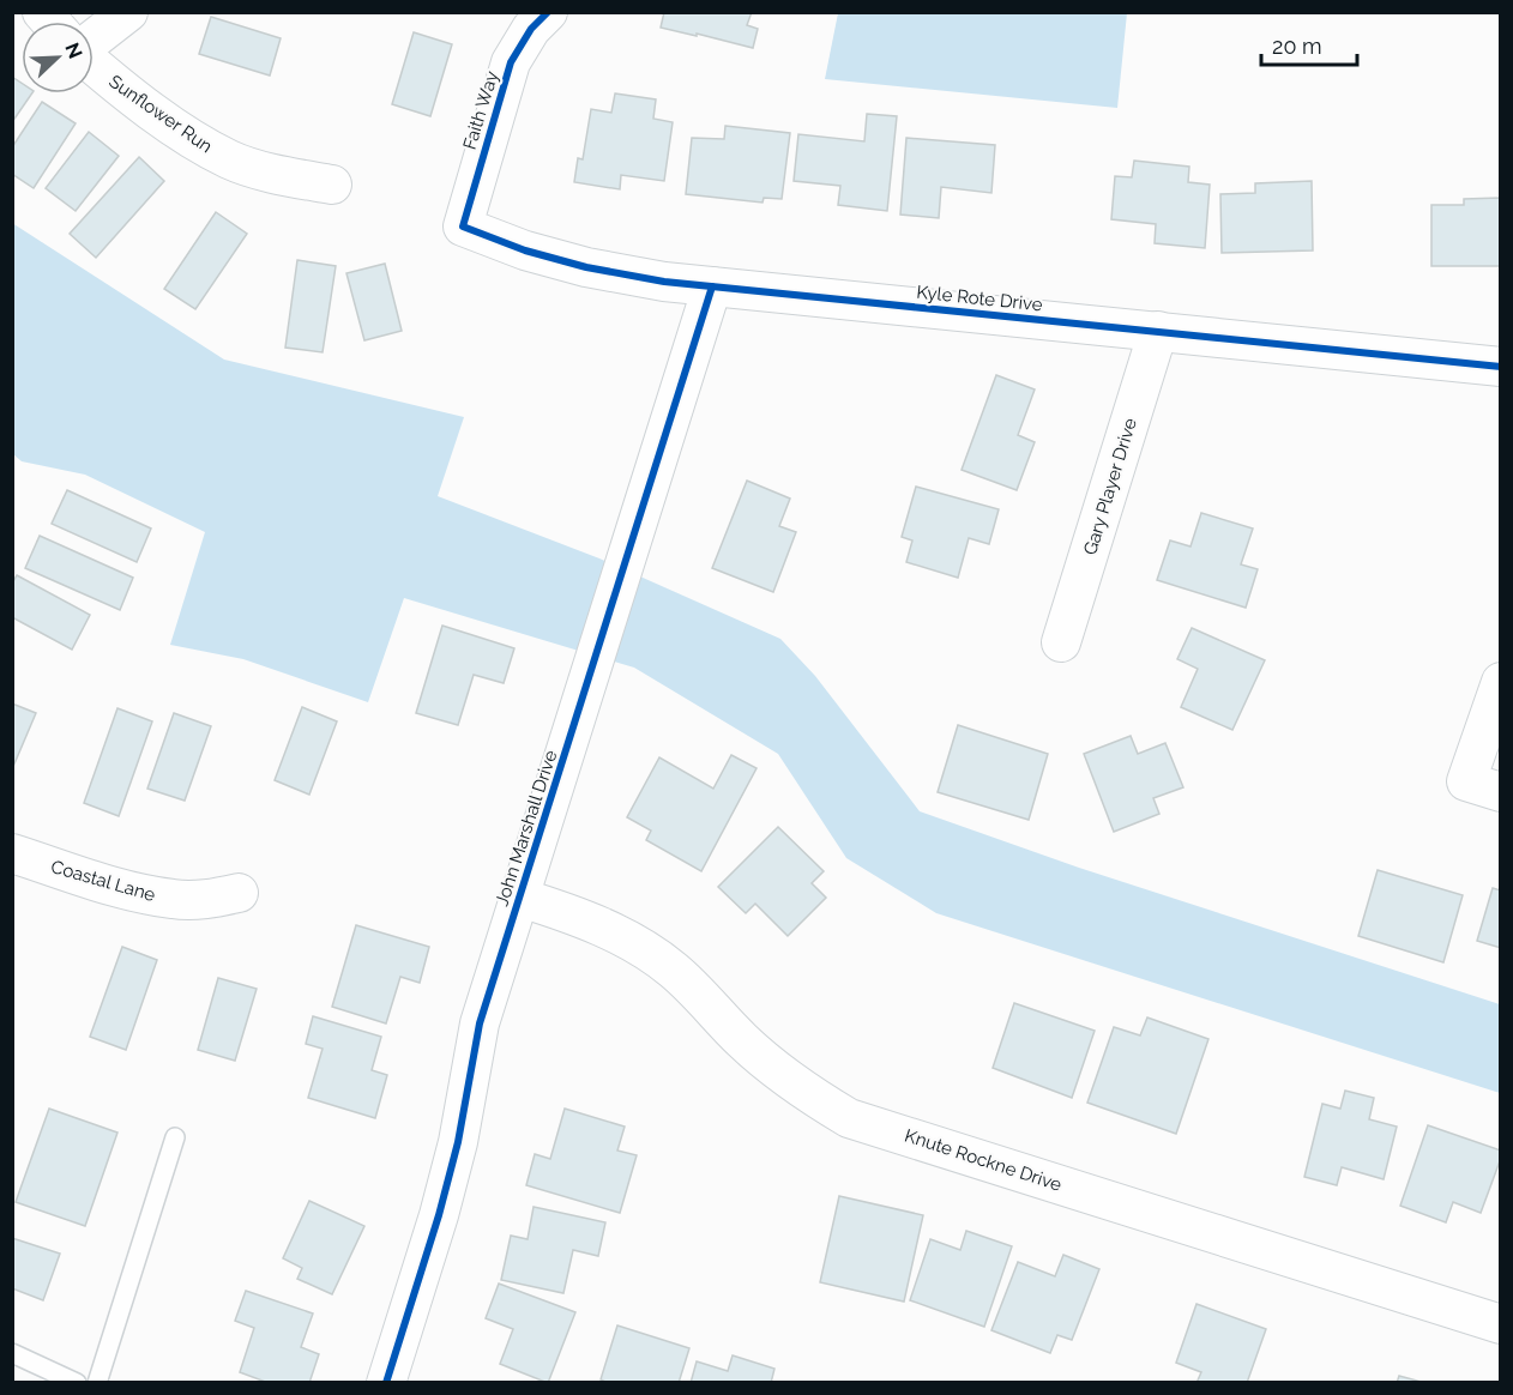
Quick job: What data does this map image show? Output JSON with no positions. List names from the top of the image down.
{
  "streets": {
    "street": [
      "Faith Way",
      "Sunflower Run",
      "Kyle Rote Drive",
      "Gary Player Drive",
      "John Marshall Drive",
      "Coastal Lane",
      "Knute Rockne Drive"
    ]
  },
  "crossings": [
    ["Faith Way", "Kyle Rote Drive"],
    ["Kyle Rote Drive", "Gary Player Drive"],
    ["Kyle Rote Drive", "John Marshall Drive"],
    ["John Marshall Drive", "Knute Rockne Drive"]
  ],
  "scale_bar": "20 m",
  "north": "top right"
}
